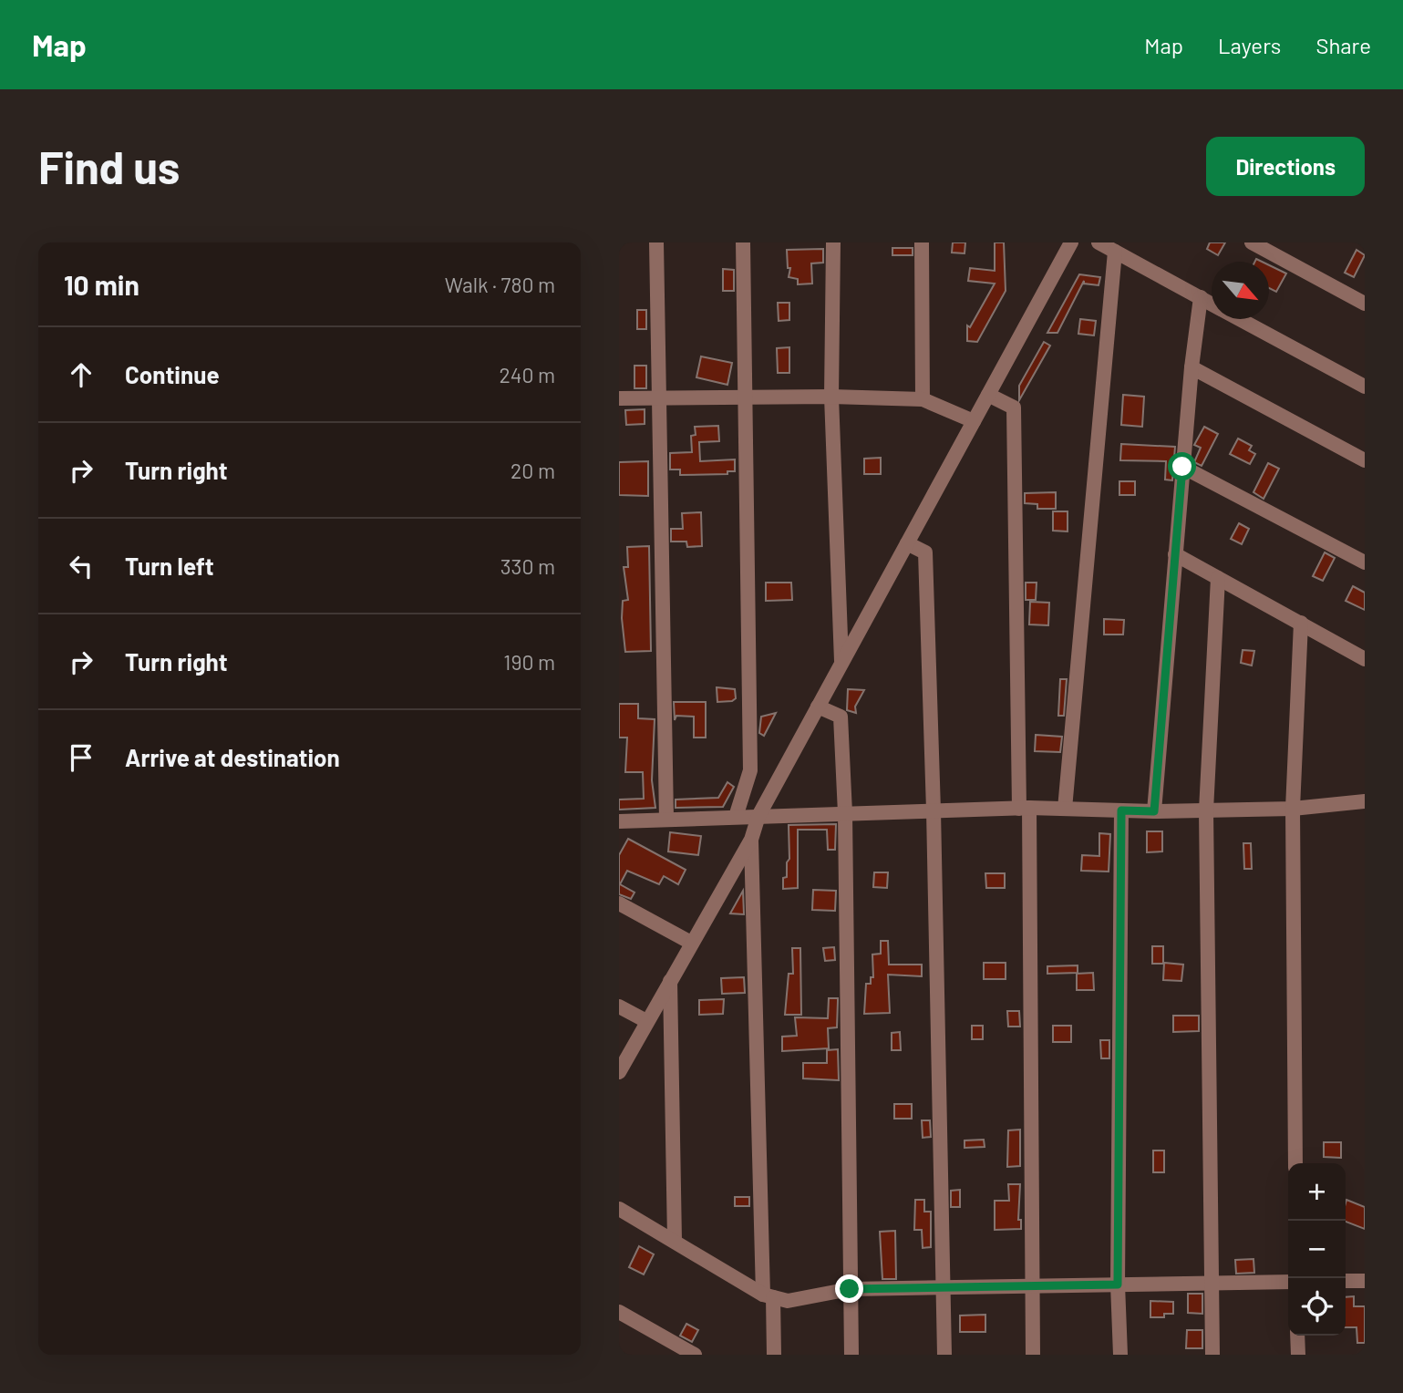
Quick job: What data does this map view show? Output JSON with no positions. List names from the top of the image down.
{
  "north": "bottom right",
  "page": {
    "header": "Map",
    "nav": ["Map", "Layers", "Share"],
    "buttons": "Directions",
    "title": "Find us",
    "heading": ["10 min", "Walk · 780 m"],
    "list": [
      ["Continue", "240 m"],
      ["Turn right", "20 m"],
      ["Turn left", "330 m"],
      ["Turn right", "190 m"],
      "Arrive at destination"
    ],
    "map_buttons": ["+", "−"]
  }
}
